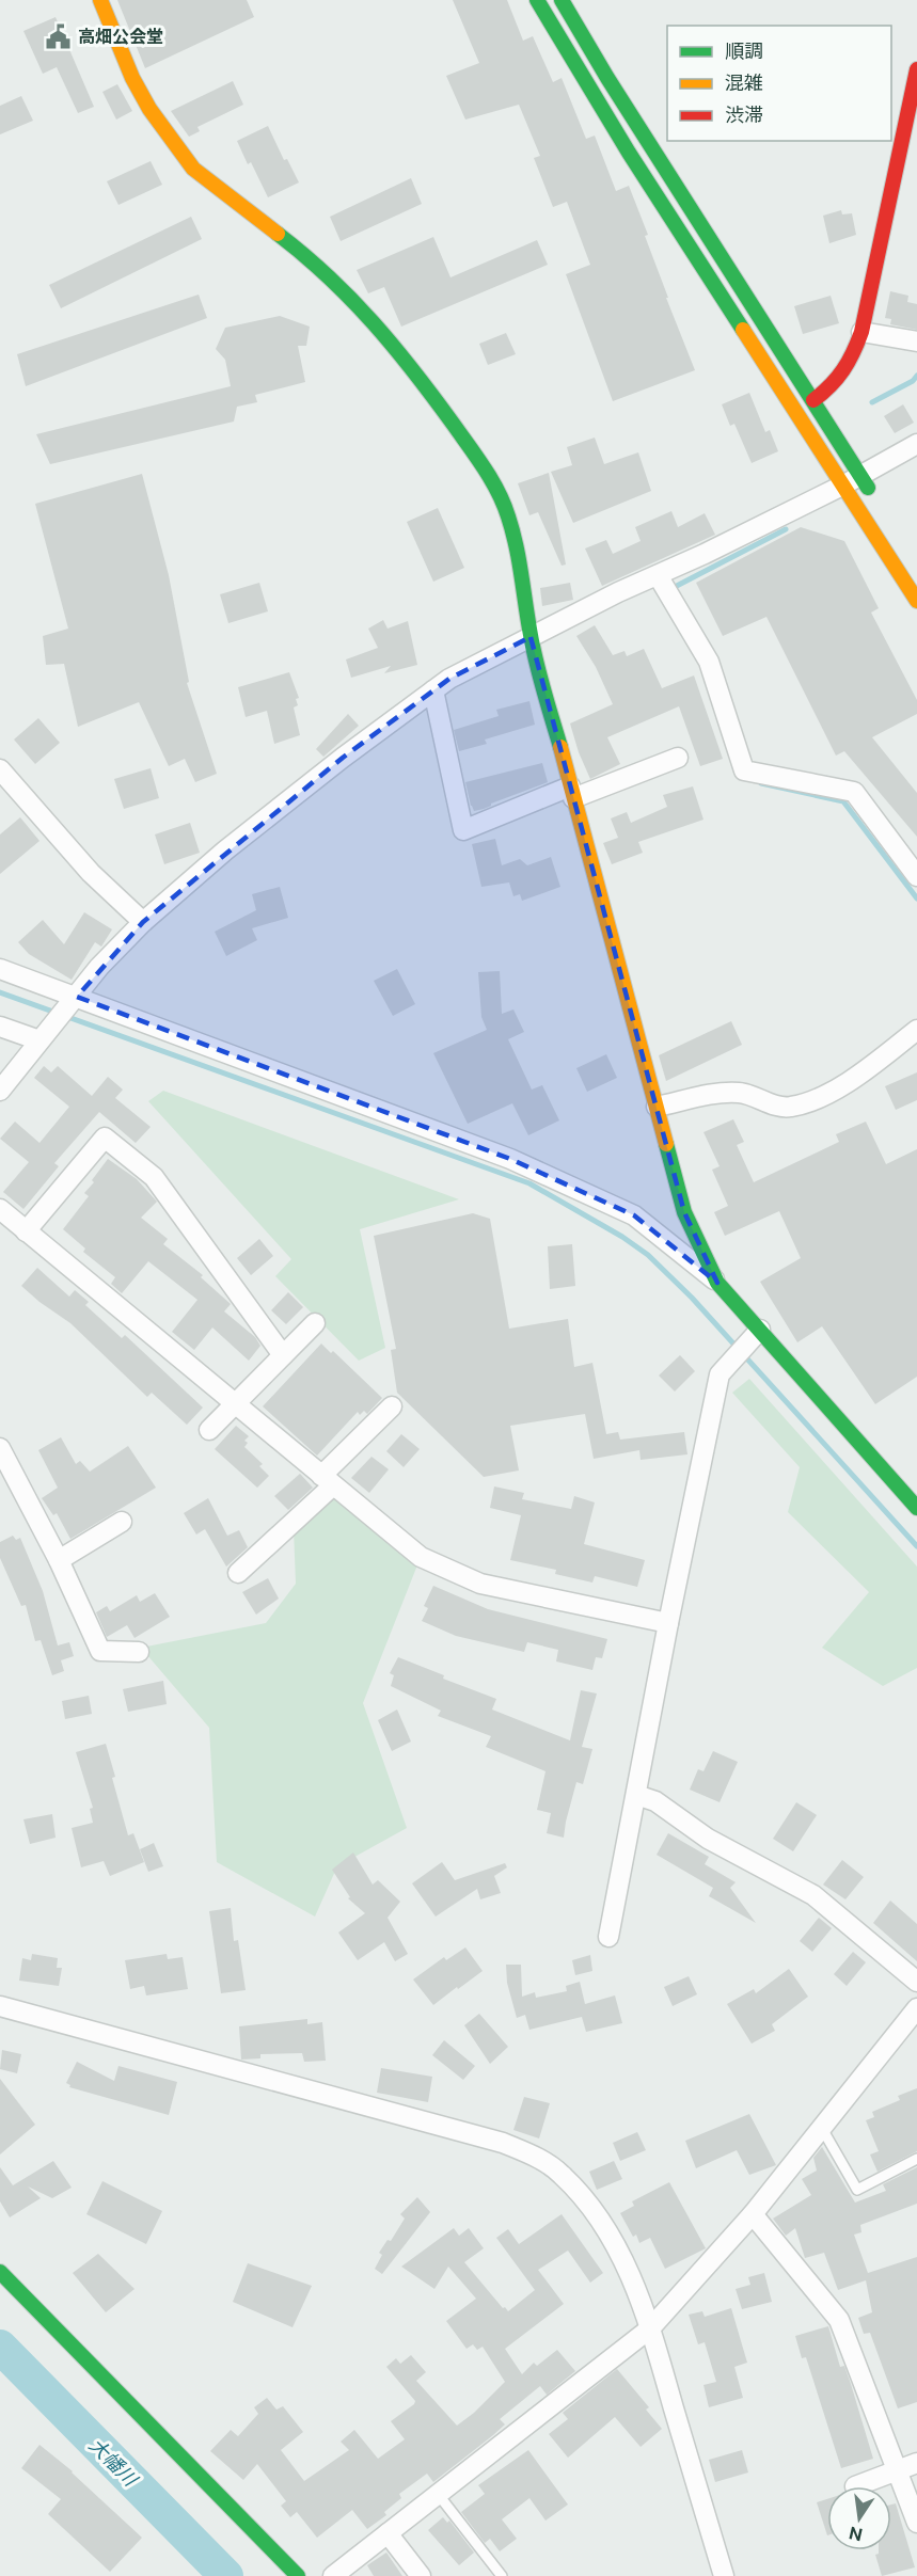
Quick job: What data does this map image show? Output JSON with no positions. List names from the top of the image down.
{
  "water": ["大幡川"],
  "places": {
    "public building": ["高畑公会堂"]
  },
  "legend": ["順調", "混雑", "渋滞"],
  "north": "bottom"
}
